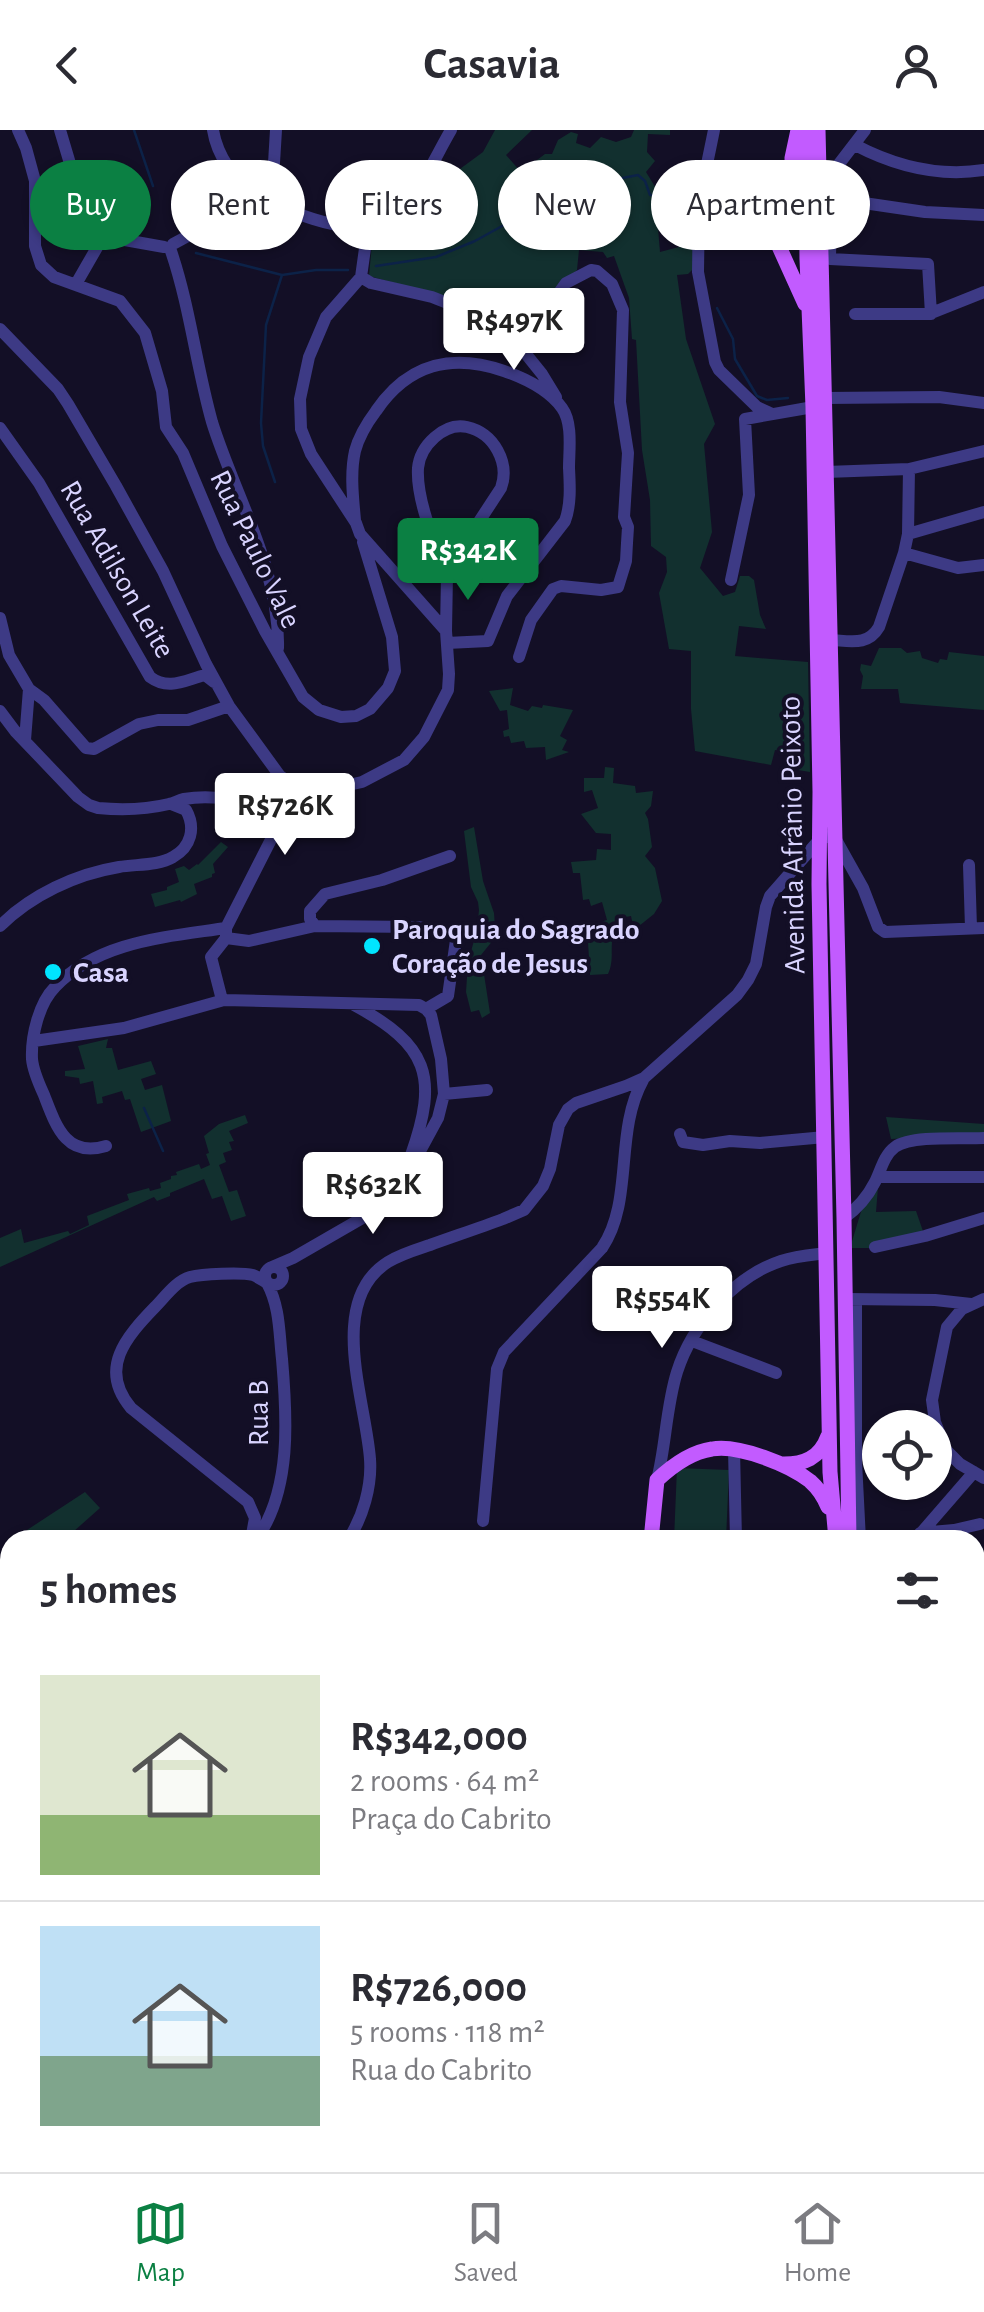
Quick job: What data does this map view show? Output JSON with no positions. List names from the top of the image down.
{
  "streets": {
    "main road": ["Avenida Afrânio Peixoto"],
    "street": ["Rua Paulo Vale", "Rua Adilson Leite", "Rua B"]
  },
  "places": ["Paroquia do Sagrado Coração de Jesus", "Casa"],
  "page": {
    "header": "Casavia",
    "chip": [
      "Buy",
      "Rent",
      "Filters",
      "New",
      "Apartment"
    ],
    "price": [
      "R$497K",
      "R$342K",
      "R$726K",
      "R$632K",
      "R$554K"
    ],
    "heading": "5 homes",
    "list": [
      {
        "name": "R$342,000",
        "note": "2 rooms · 64 m² · Praça do Cabrito"
      },
      {
        "name": "R$726,000",
        "note": "5 rooms · 118 m² · Rua do Cabrito"
      }
    ],
    "tabs": ["Map", "Saved", "Home"]
  }
}
